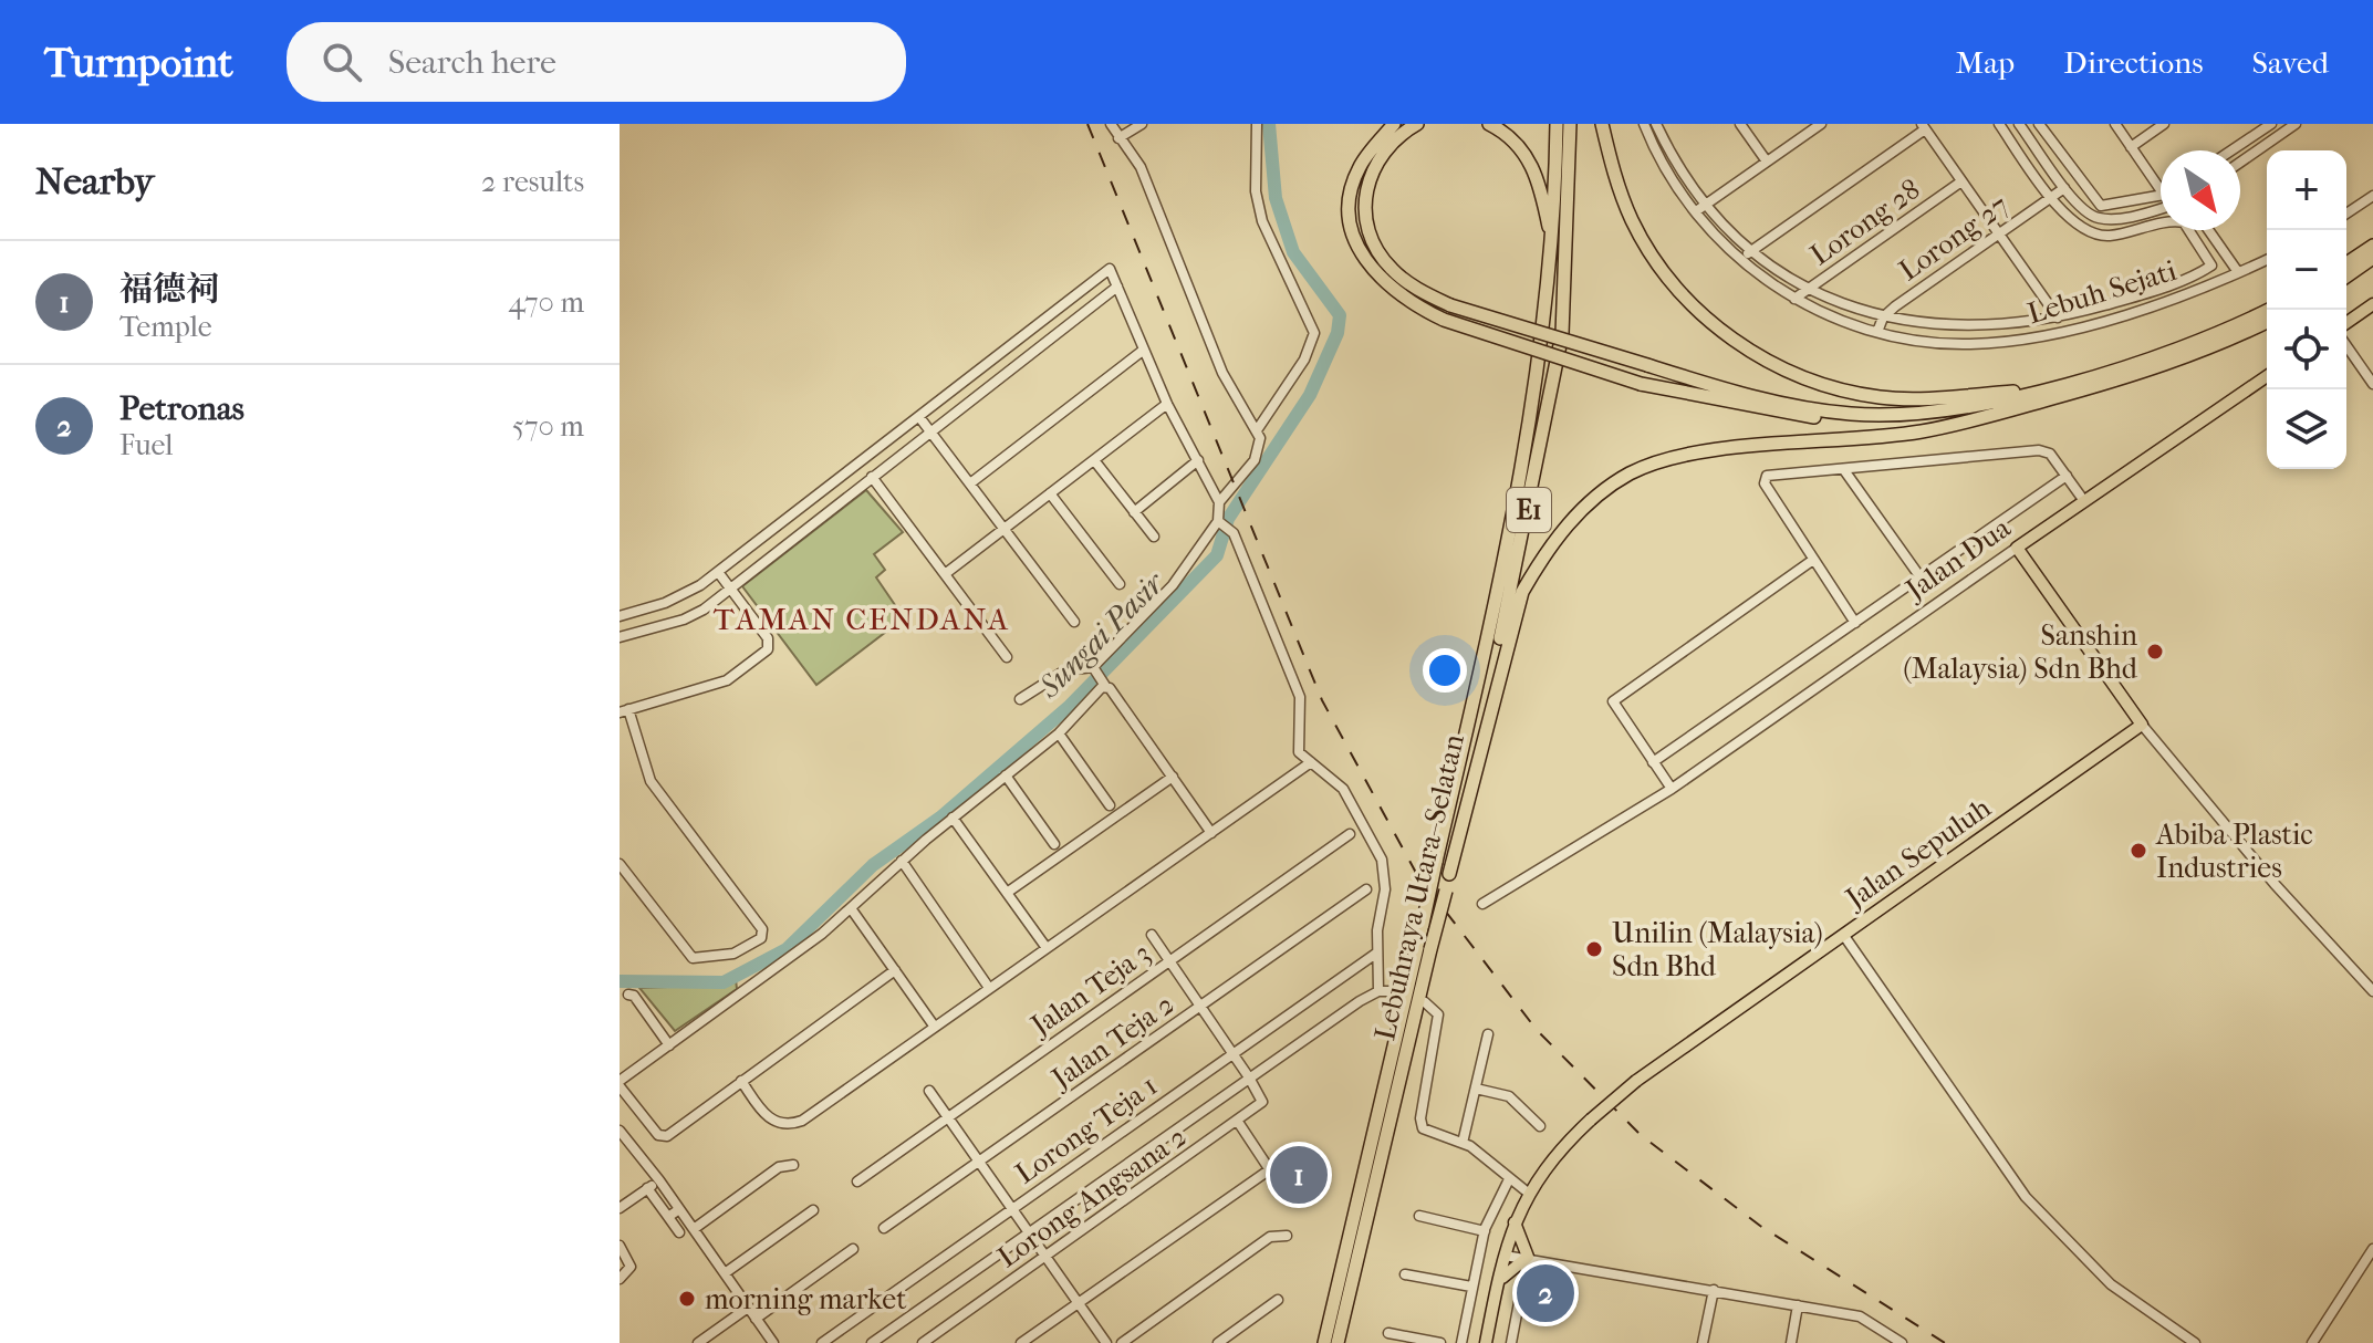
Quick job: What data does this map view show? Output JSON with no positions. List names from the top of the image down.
{
  "streets": {
    "highway": ["E1", "Lebuhraya Utara–Selatan"],
    "main road": ["Jalan Dua", "Jalan Sepuluh"],
    "street": [
      "Lorong 28",
      "Lorong 27",
      "Lebuh Sejati",
      "Jalan Teja 3",
      "Jalan Teja 2",
      "Lorong Teja 1",
      "Lorong Angsana 2"
    ]
  },
  "crossings": [
    ["Lorong 28", "Lebuh Sejati"],
    ["Lorong 27", "Lebuh Sejati"]
  ],
  "districts": ["TAMAN CENDANA"],
  "water": ["Sungai Pasir"],
  "places": [
    "Sanshin (Malaysia) Sdn Bhd",
    "Abiba Plastic Industries",
    "Unilin (Malaysia) Sdn Bhd",
    "morning market"
  ],
  "north": "bottom right",
  "page": {
    "header": "Turnpoint",
    "search": "Search here",
    "nav": ["Map", "Directions", "Saved"],
    "heading": ["Nearby", "2 results"],
    "map_buttons": ["+", "−"],
    "list": [
      {
        "mark": "1",
        "name": "福德祠",
        "note": "Temple",
        "value": "470 m"
      },
      {
        "mark": "2",
        "name": "Petronas",
        "note": "Fuel",
        "value": "570 m"
      }
    ],
    "pins": ["1", "2"]
  }
}
